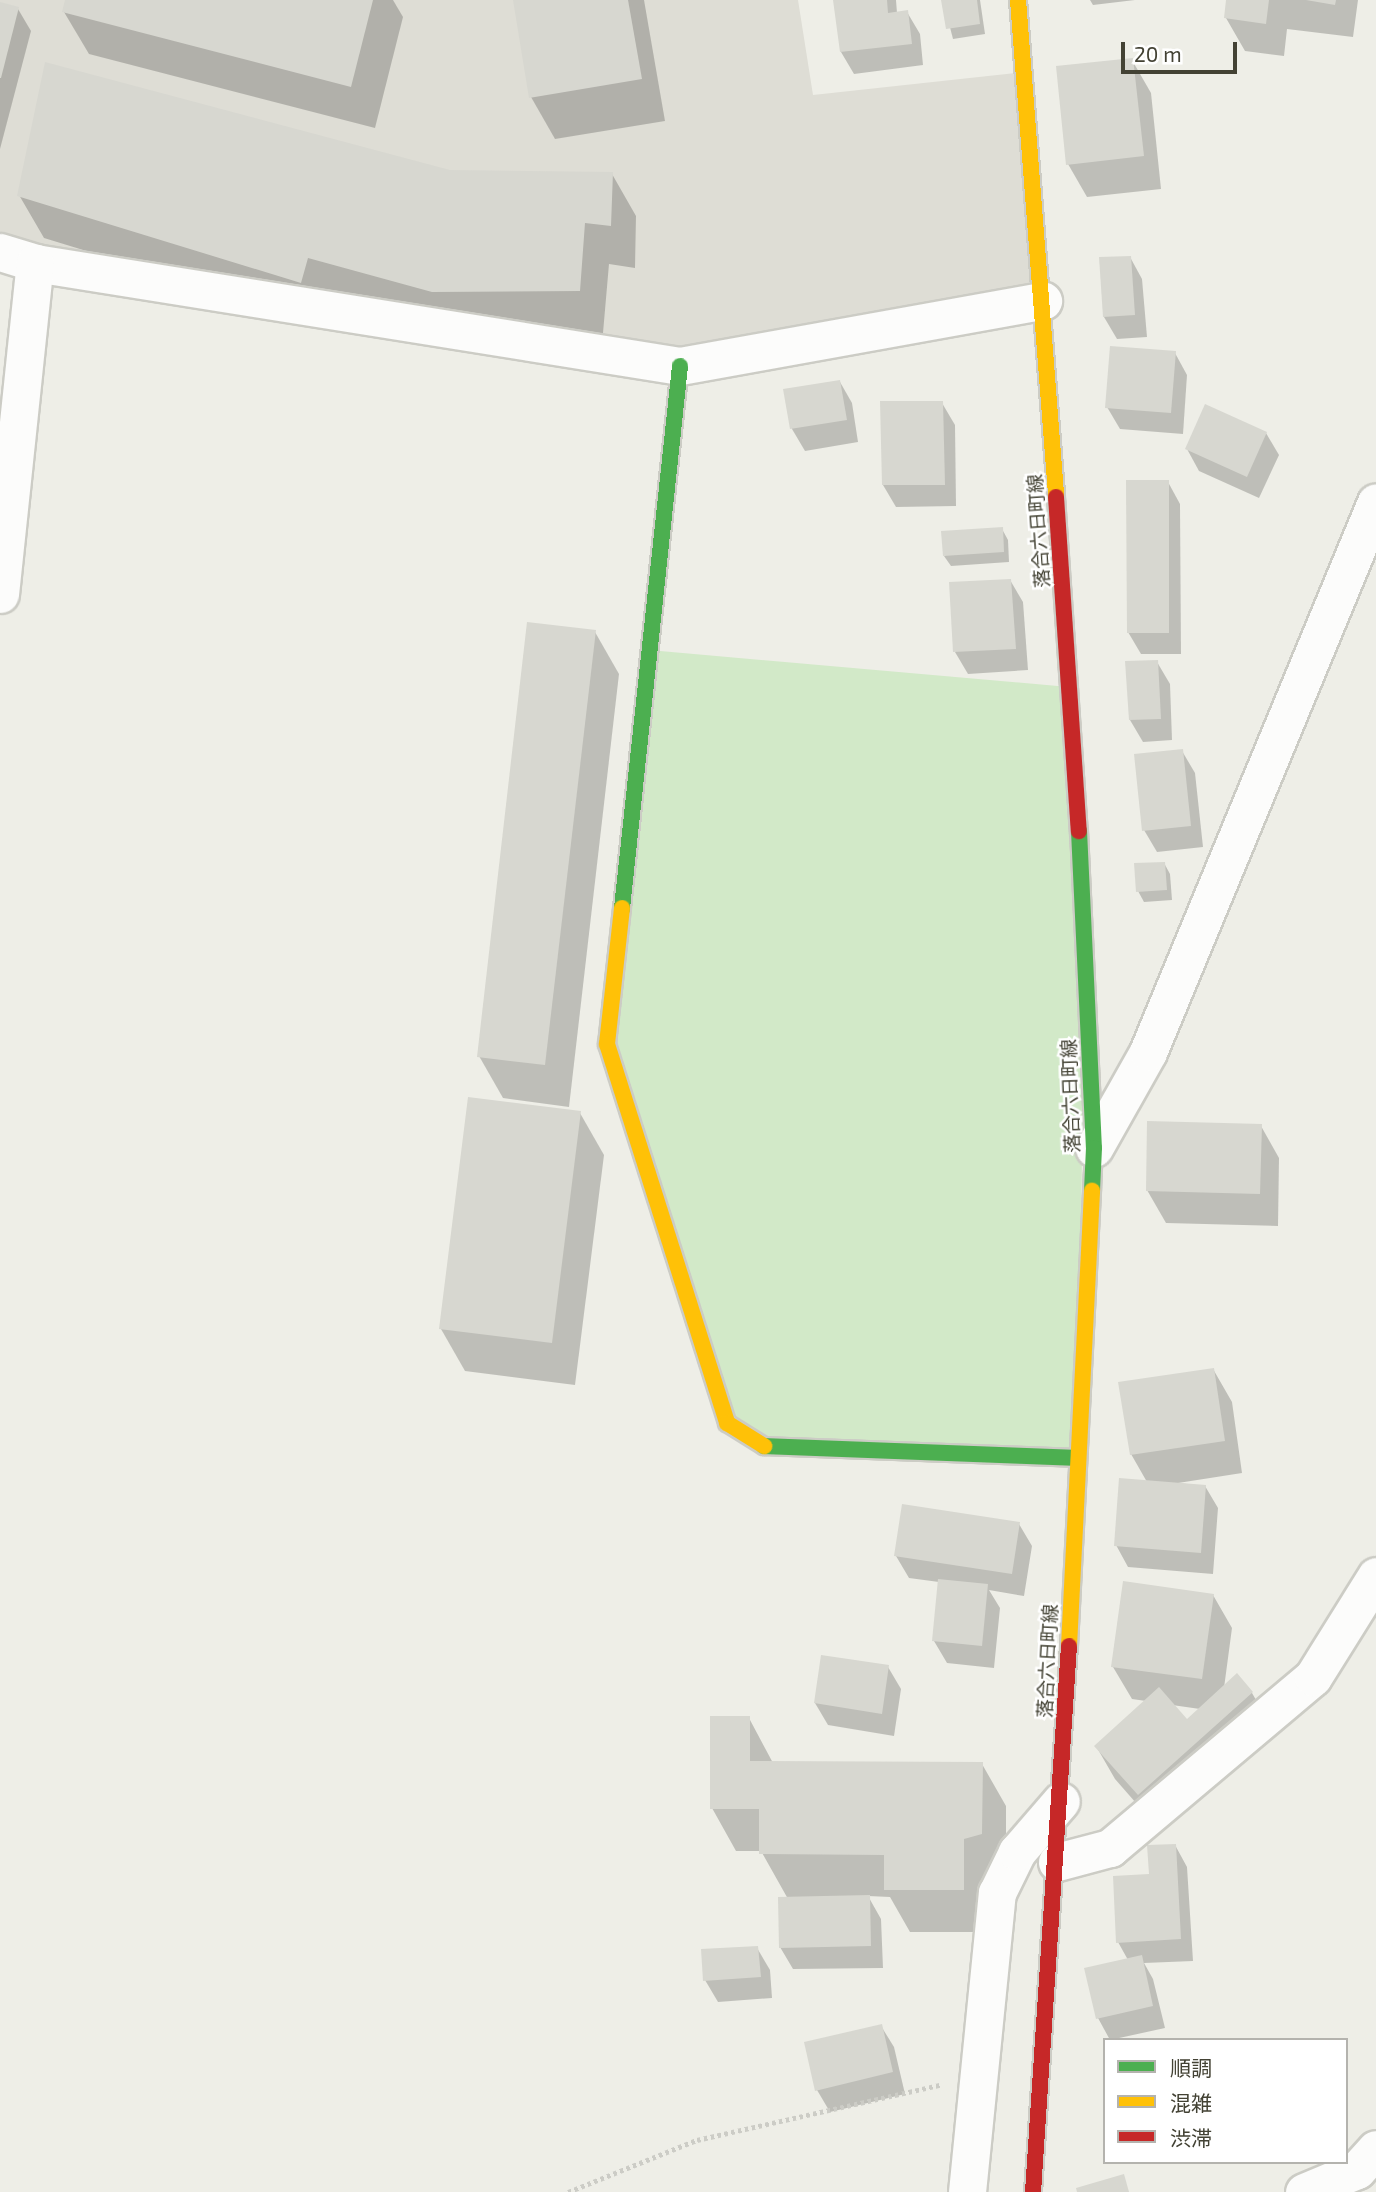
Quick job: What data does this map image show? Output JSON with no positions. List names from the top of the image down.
{
  "streets": {
    "main road": ["落合六日町線"]
  },
  "legend": ["順調", "混雑", "渋滞"],
  "scale_bar": "20 m"
}
